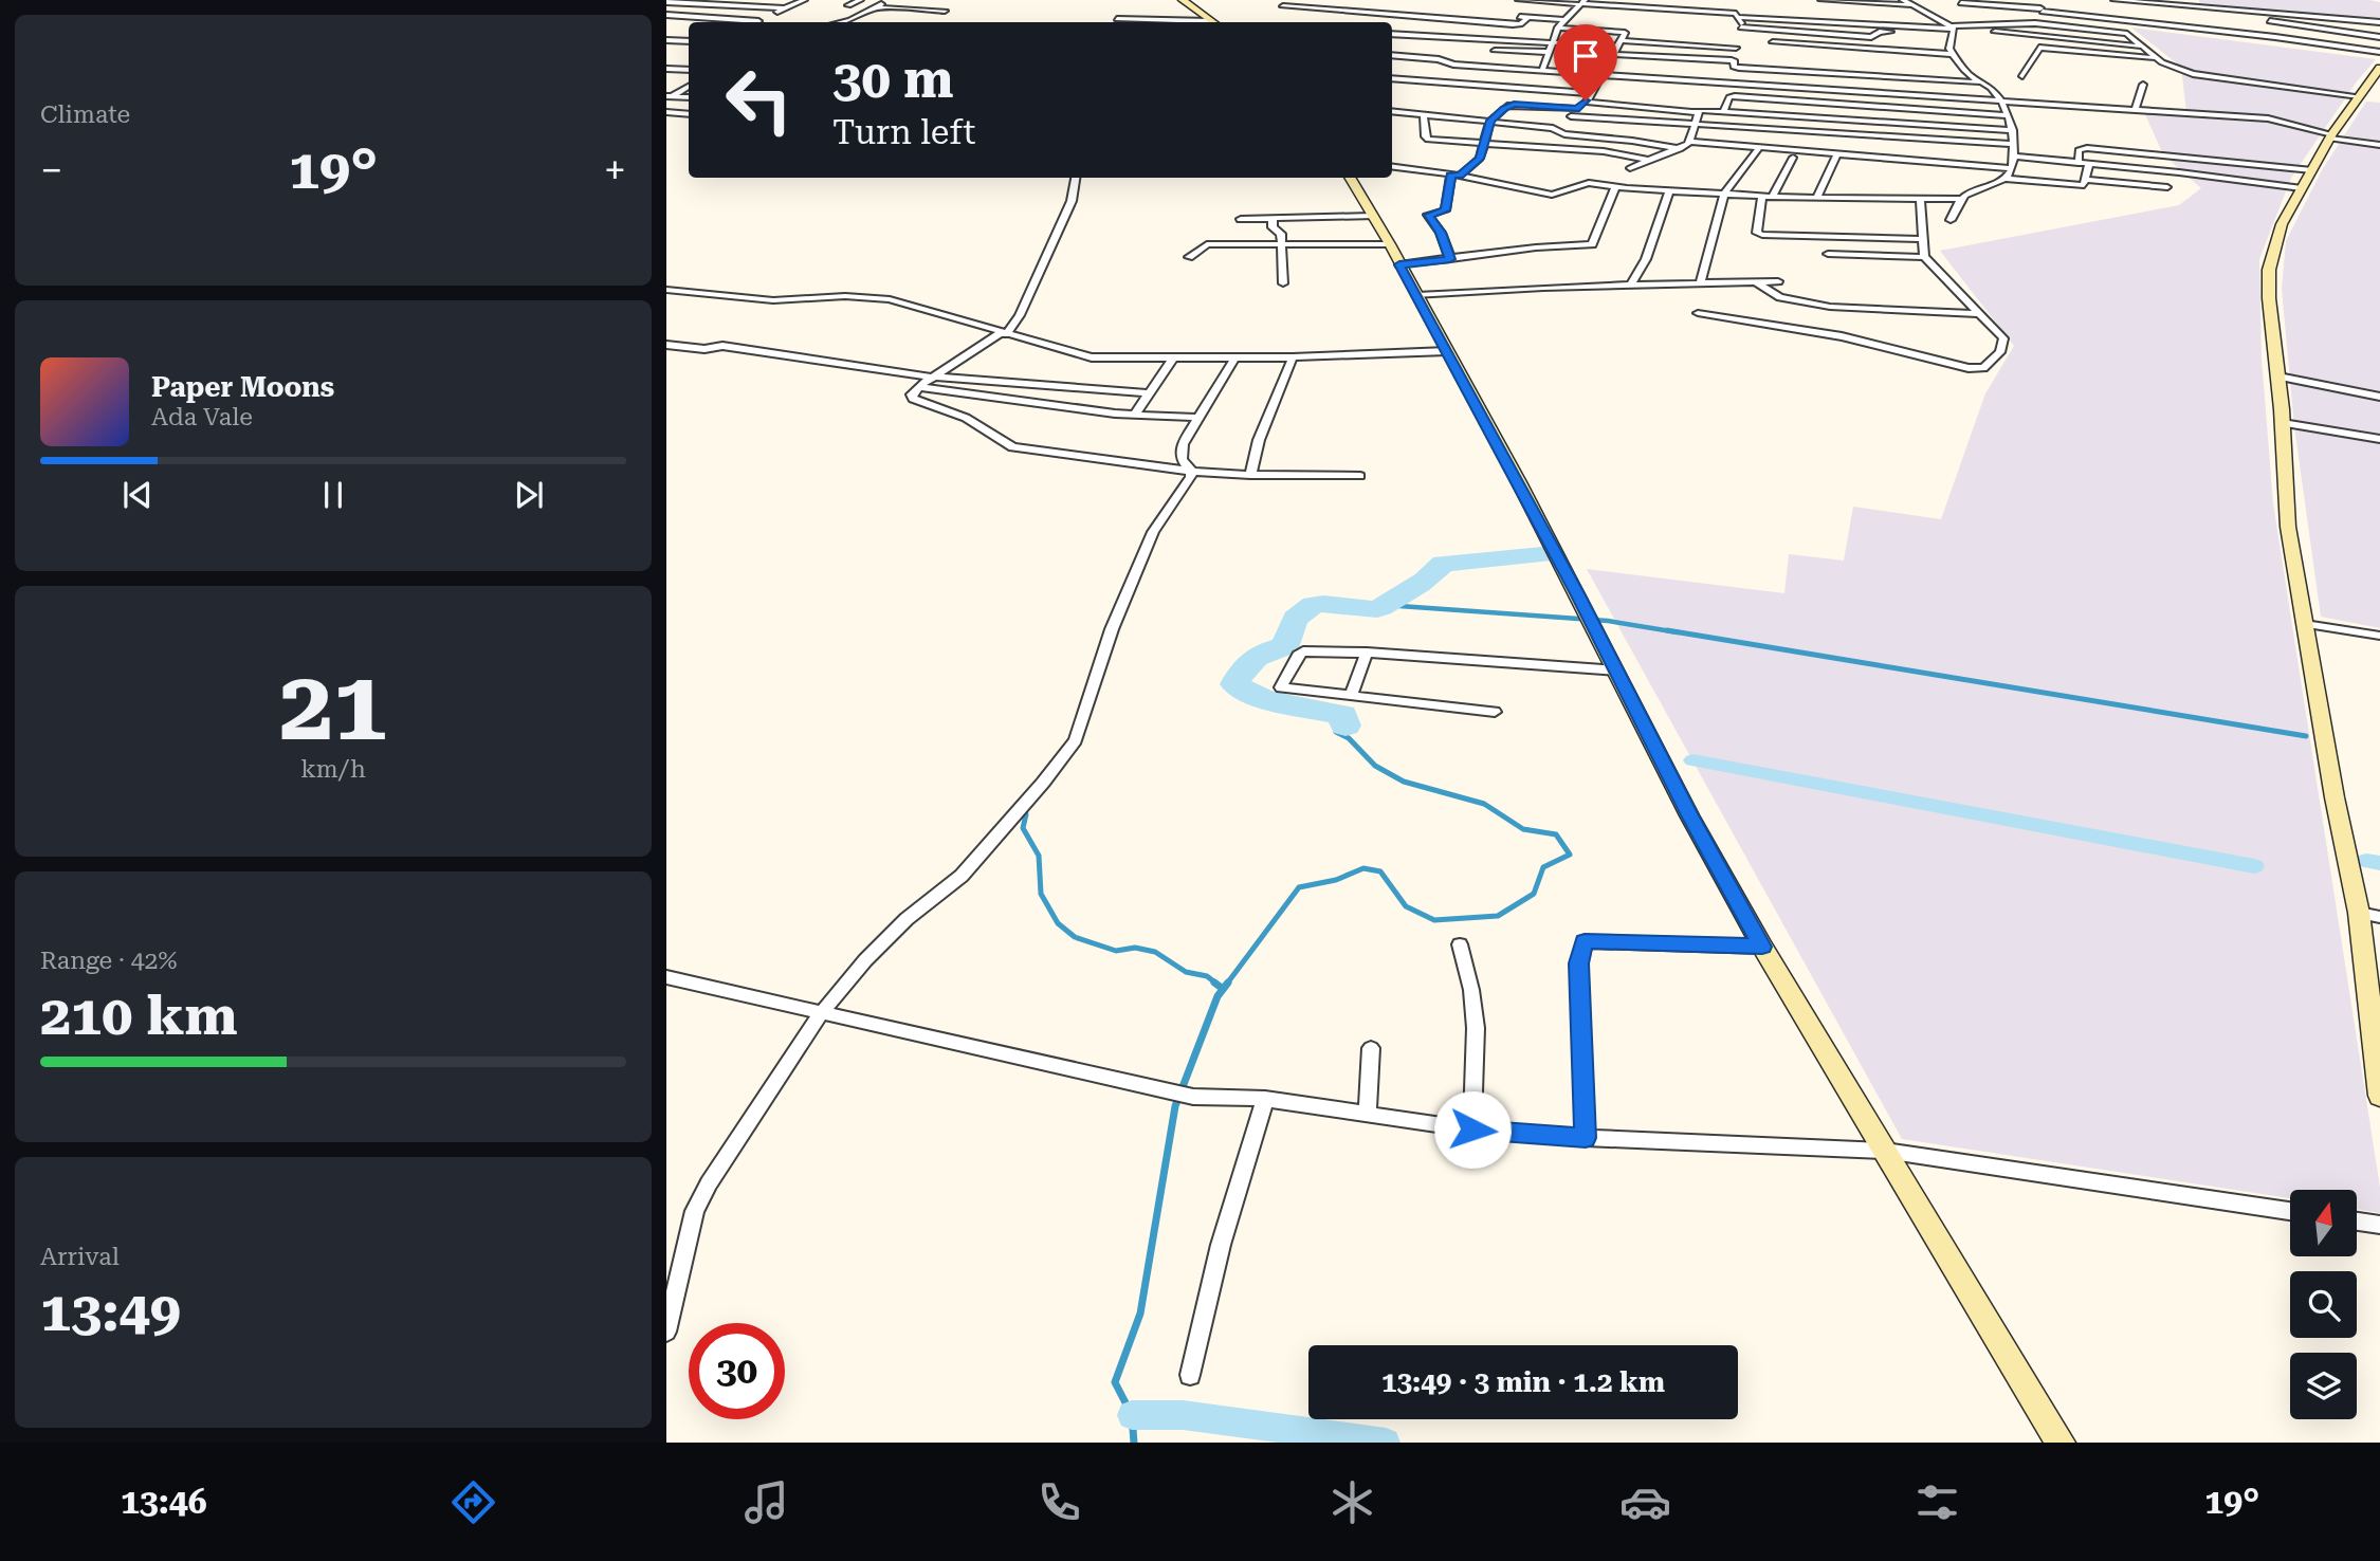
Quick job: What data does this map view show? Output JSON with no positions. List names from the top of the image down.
{
  "north": "top",
  "page": {
    "tile": [
      "Climate",
      ["21", "km/h"],
      ["Range · 42%", "210 km"],
      ["Arrival", "13:49"]
    ],
    "turn": ["30 m", "Turn left"],
    "heat": ["−", "19°", "+"],
    "song": ["Paper Moons", "Ada Vale"],
    "limit": "30",
    "trip": "13:49 · 3 min · 1.2 km",
    "tabs": ["13:46", "19°"]
  }
}
